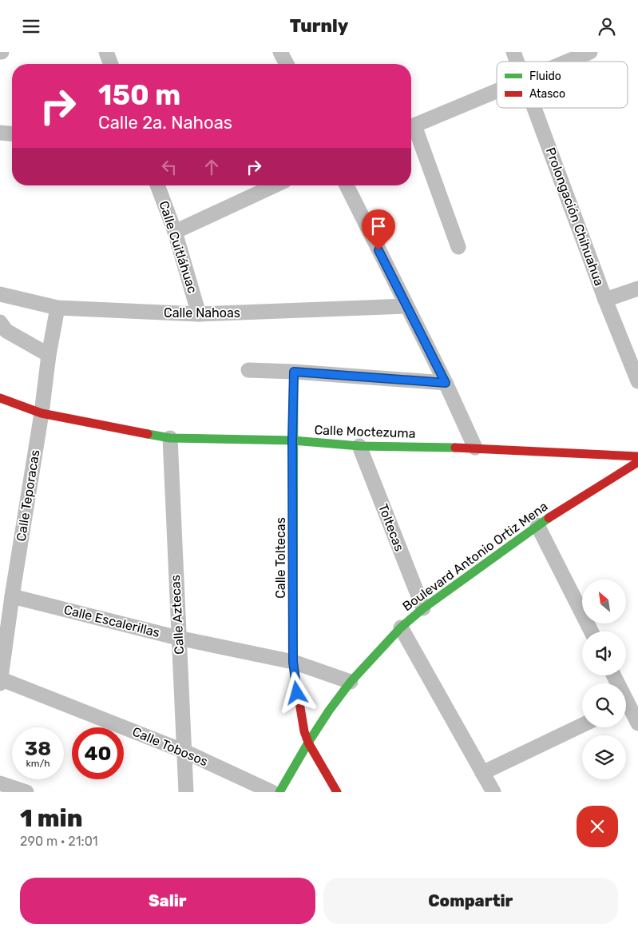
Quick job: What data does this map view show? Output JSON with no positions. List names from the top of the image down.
{
  "streets": {
    "street": [
      "Prolongación Chihuahua",
      "Calle Cuitláhuac",
      "Calle Nahoas",
      "Calle Moctezuma",
      "Calle Teporacas",
      "Toltecas",
      "Boulevard Antonio Ortiz Mena",
      "Calle Toltecas",
      "Calle Aztecas",
      "Calle Escalerillas",
      "Calle Tobosos"
    ]
  },
  "crossings": [
    ["Calle Cuitláhuac", "Calle Nahoas"],
    ["Calle Nahoas", "Calle Teporacas"],
    ["Calle Moctezuma", "Calle Teporacas"],
    ["Calle Moctezuma", "Toltecas"],
    ["Calle Moctezuma", "Calle Toltecas"],
    ["Calle Moctezuma", "Calle Aztecas"],
    ["Calle Teporacas", "Calle Escalerillas"],
    ["Calle Teporacas", "Calle Tobosos"],
    ["Toltecas", "Boulevard Antonio Ortiz Mena"],
    ["Boulevard Antonio Ortiz Mena", "Calle Toltecas"],
    ["Boulevard Antonio Ortiz Mena", "Calle Escalerillas"],
    ["Calle Toltecas", "Calle Escalerillas"],
    ["Calle Aztecas", "Calle Escalerillas"],
    ["Calle Aztecas", "Calle Tobosos"]
  ],
  "legend": ["Fluido", "Atasco"],
  "north": "top left",
  "page": {
    "header": "Turnly",
    "turn": ["150 m", "Calle 2a. Nahoas"],
    "speed": "38 km/h",
    "limit": "40",
    "heading": ["1 min", "290 m · 21:01"],
    "buttons": ["Salir", "Compartir"]
  }
}
